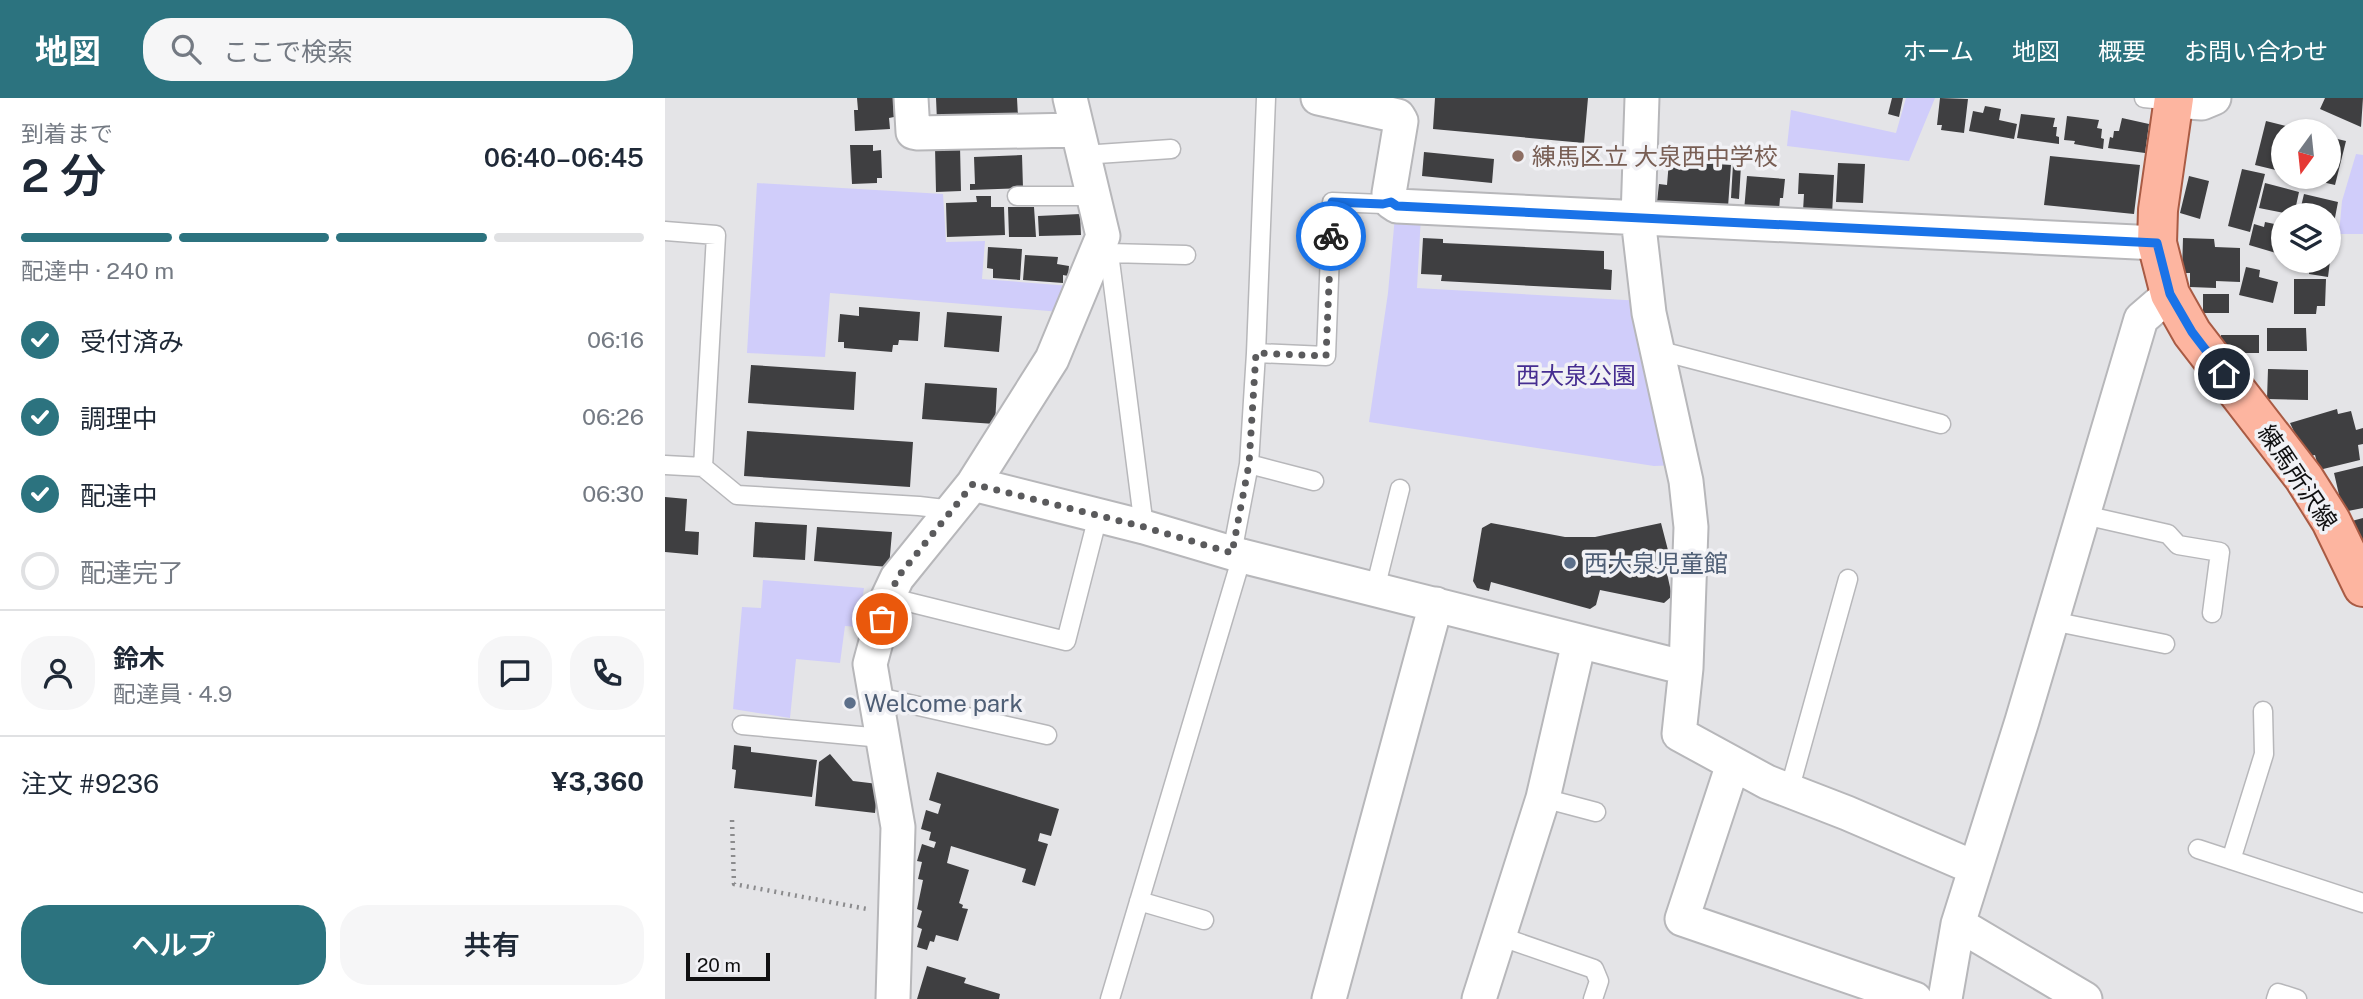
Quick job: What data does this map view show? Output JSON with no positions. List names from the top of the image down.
{
  "streets": {
    "main road": ["練馬所沢線"]
  },
  "parks": ["西大泉公園"],
  "places": ["練馬区立 大泉西中学校", "西大泉児童館", "Welcome park"],
  "scale_bar": "20 m",
  "north": "bottom",
  "page": {
    "header": "地図",
    "search": "ここで検索",
    "nav": [
      "ホーム",
      "地図",
      "概要",
      "お問い合わせ"
    ],
    "heading": ["2 分", "到着まで", "06:40–06:45"],
    "panel": [
      "鈴木",
      "配達員 · 4.9",
      "注文 #9236",
      "¥3,360"
    ],
    "bar": "配達中 · 240 m",
    "list": [
      ["受付済み", "06:16"],
      ["調理中", "06:26"],
      ["配達中", "06:30"],
      "配達完了"
    ],
    "buttons": ["ヘルプ", "共有"],
    "scale": "20 m"
  }
}
